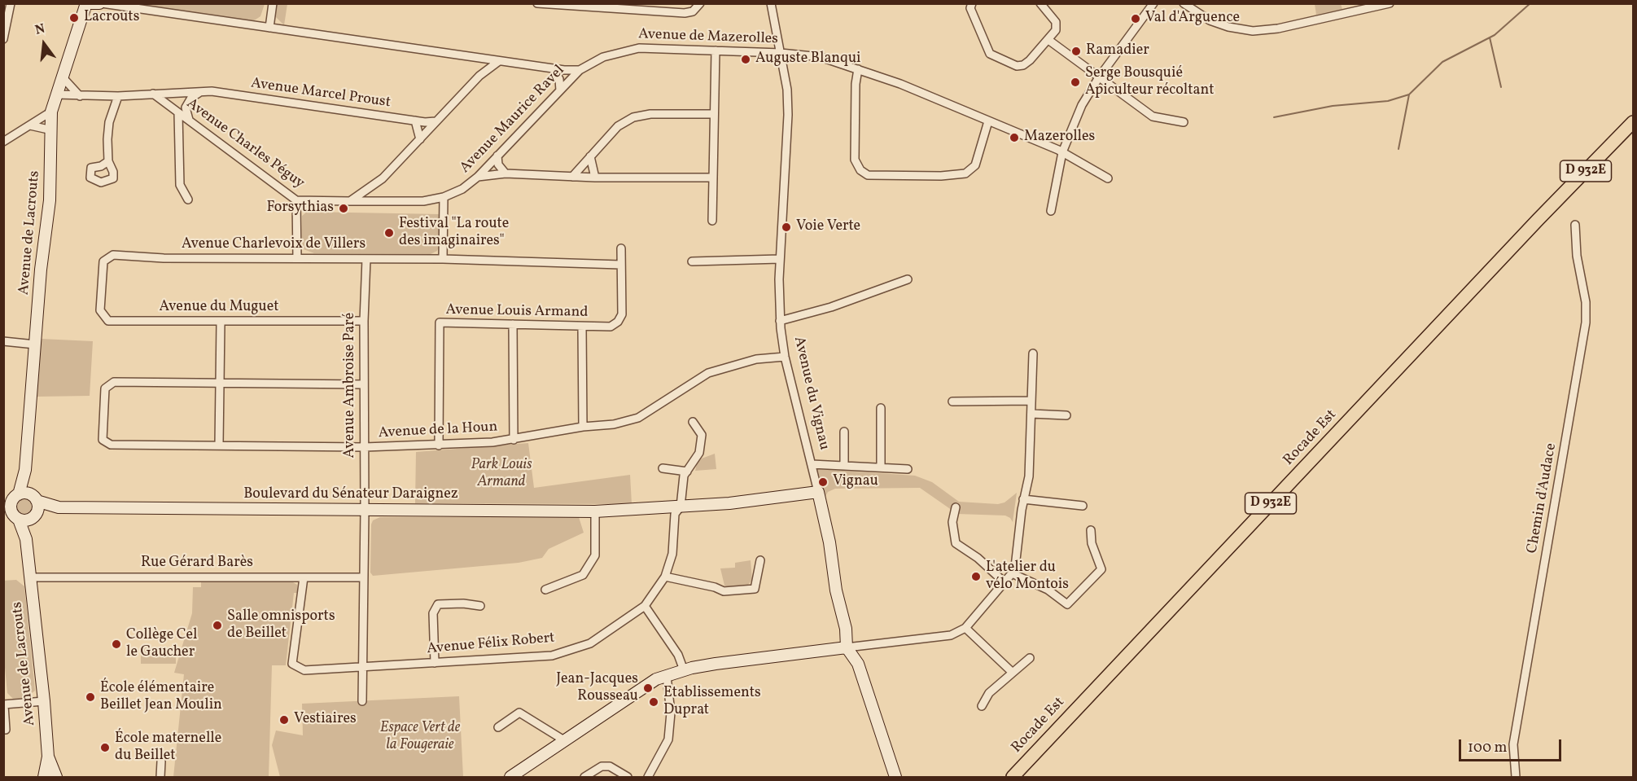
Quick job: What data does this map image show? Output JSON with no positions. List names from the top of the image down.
{
  "streets": {
    "main road": ["D 932E", "Rocade Est"],
    "street": [
      "Avenue de Mazerolles",
      "Avenue Marcel Proust",
      "Avenue Maurice Ravel",
      "Avenue Charles Péguy",
      "Avenue de Lacrouts",
      "Avenue Charlevoix de Villers",
      "Avenue du Muguet",
      "Avenue Louis Armand",
      "Avenue Ambroise Paré",
      "Avenue du Vignau",
      "Avenue de la Houn",
      "Boulevard du Sénateur Daraignez",
      "Chemin d'Audace",
      "Rue Gérard Barès",
      "Avenue Félix Robert"
    ]
  },
  "crossings": [
    ["Avenue de Mazerolles", "Avenue Maurice Ravel"],
    ["Avenue de Mazerolles", "Avenue du Vignau"],
    ["Avenue Marcel Proust", "Avenue Charles Péguy"],
    ["Avenue Marcel Proust", "Avenue de Lacrouts"],
    ["Avenue Maurice Ravel", "Avenue Charles Péguy"],
    ["Avenue de Lacrouts", "Boulevard du Sénateur Daraignez"],
    ["Avenue de Lacrouts", "Rue Gérard Barès"],
    ["Avenue Charlevoix de Villers", "Avenue du Muguet"],
    ["Avenue Charlevoix de Villers", "Avenue Louis Armand"],
    ["Avenue Charlevoix de Villers", "Avenue Ambroise Paré"],
    ["Avenue du Muguet", "Avenue Ambroise Paré"],
    ["Avenue Louis Armand", "Avenue de la Houn"],
    ["Avenue Ambroise Paré", "Avenue de la Houn"],
    ["Avenue Ambroise Paré", "Boulevard du Sénateur Daraignez"],
    ["Avenue Ambroise Paré", "Rue Gérard Barès"],
    ["Avenue Ambroise Paré", "Avenue Félix Robert"],
    ["Avenue du Vignau", "Avenue de la Houn"],
    ["Avenue du Vignau", "Boulevard du Sénateur Daraignez"],
    ["Boulevard du Sénateur Daraignez", "Avenue Félix Robert"],
    ["Rue Gérard Barès", "Avenue Félix Robert"]
  ],
  "parks": ["Park Louis Armand", "Espace Vert de la Fougeraie"],
  "places": [
    "Lacrouts",
    "Val d'Arguence",
    "Ramadier",
    "Auguste Blanqui",
    "Serge Bousquié Apiculteur récoltant",
    "Mazerolles",
    "Forsythias",
    "Voie Verte",
    "Festival \"La route des imaginaires\"",
    "Vignau",
    "L'atelier du vélo Montois",
    "Salle omnisports de Beillet",
    "Collège Cel le Gaucher",
    "Jean-Jacques Rousseau",
    "École élémentaire Beillet Jean Moulin",
    "Etablissements Duprat",
    "Vestiaires",
    "École maternelle du Beillet"
  ],
  "scale_bar": "100 m",
  "north": "top"
}
